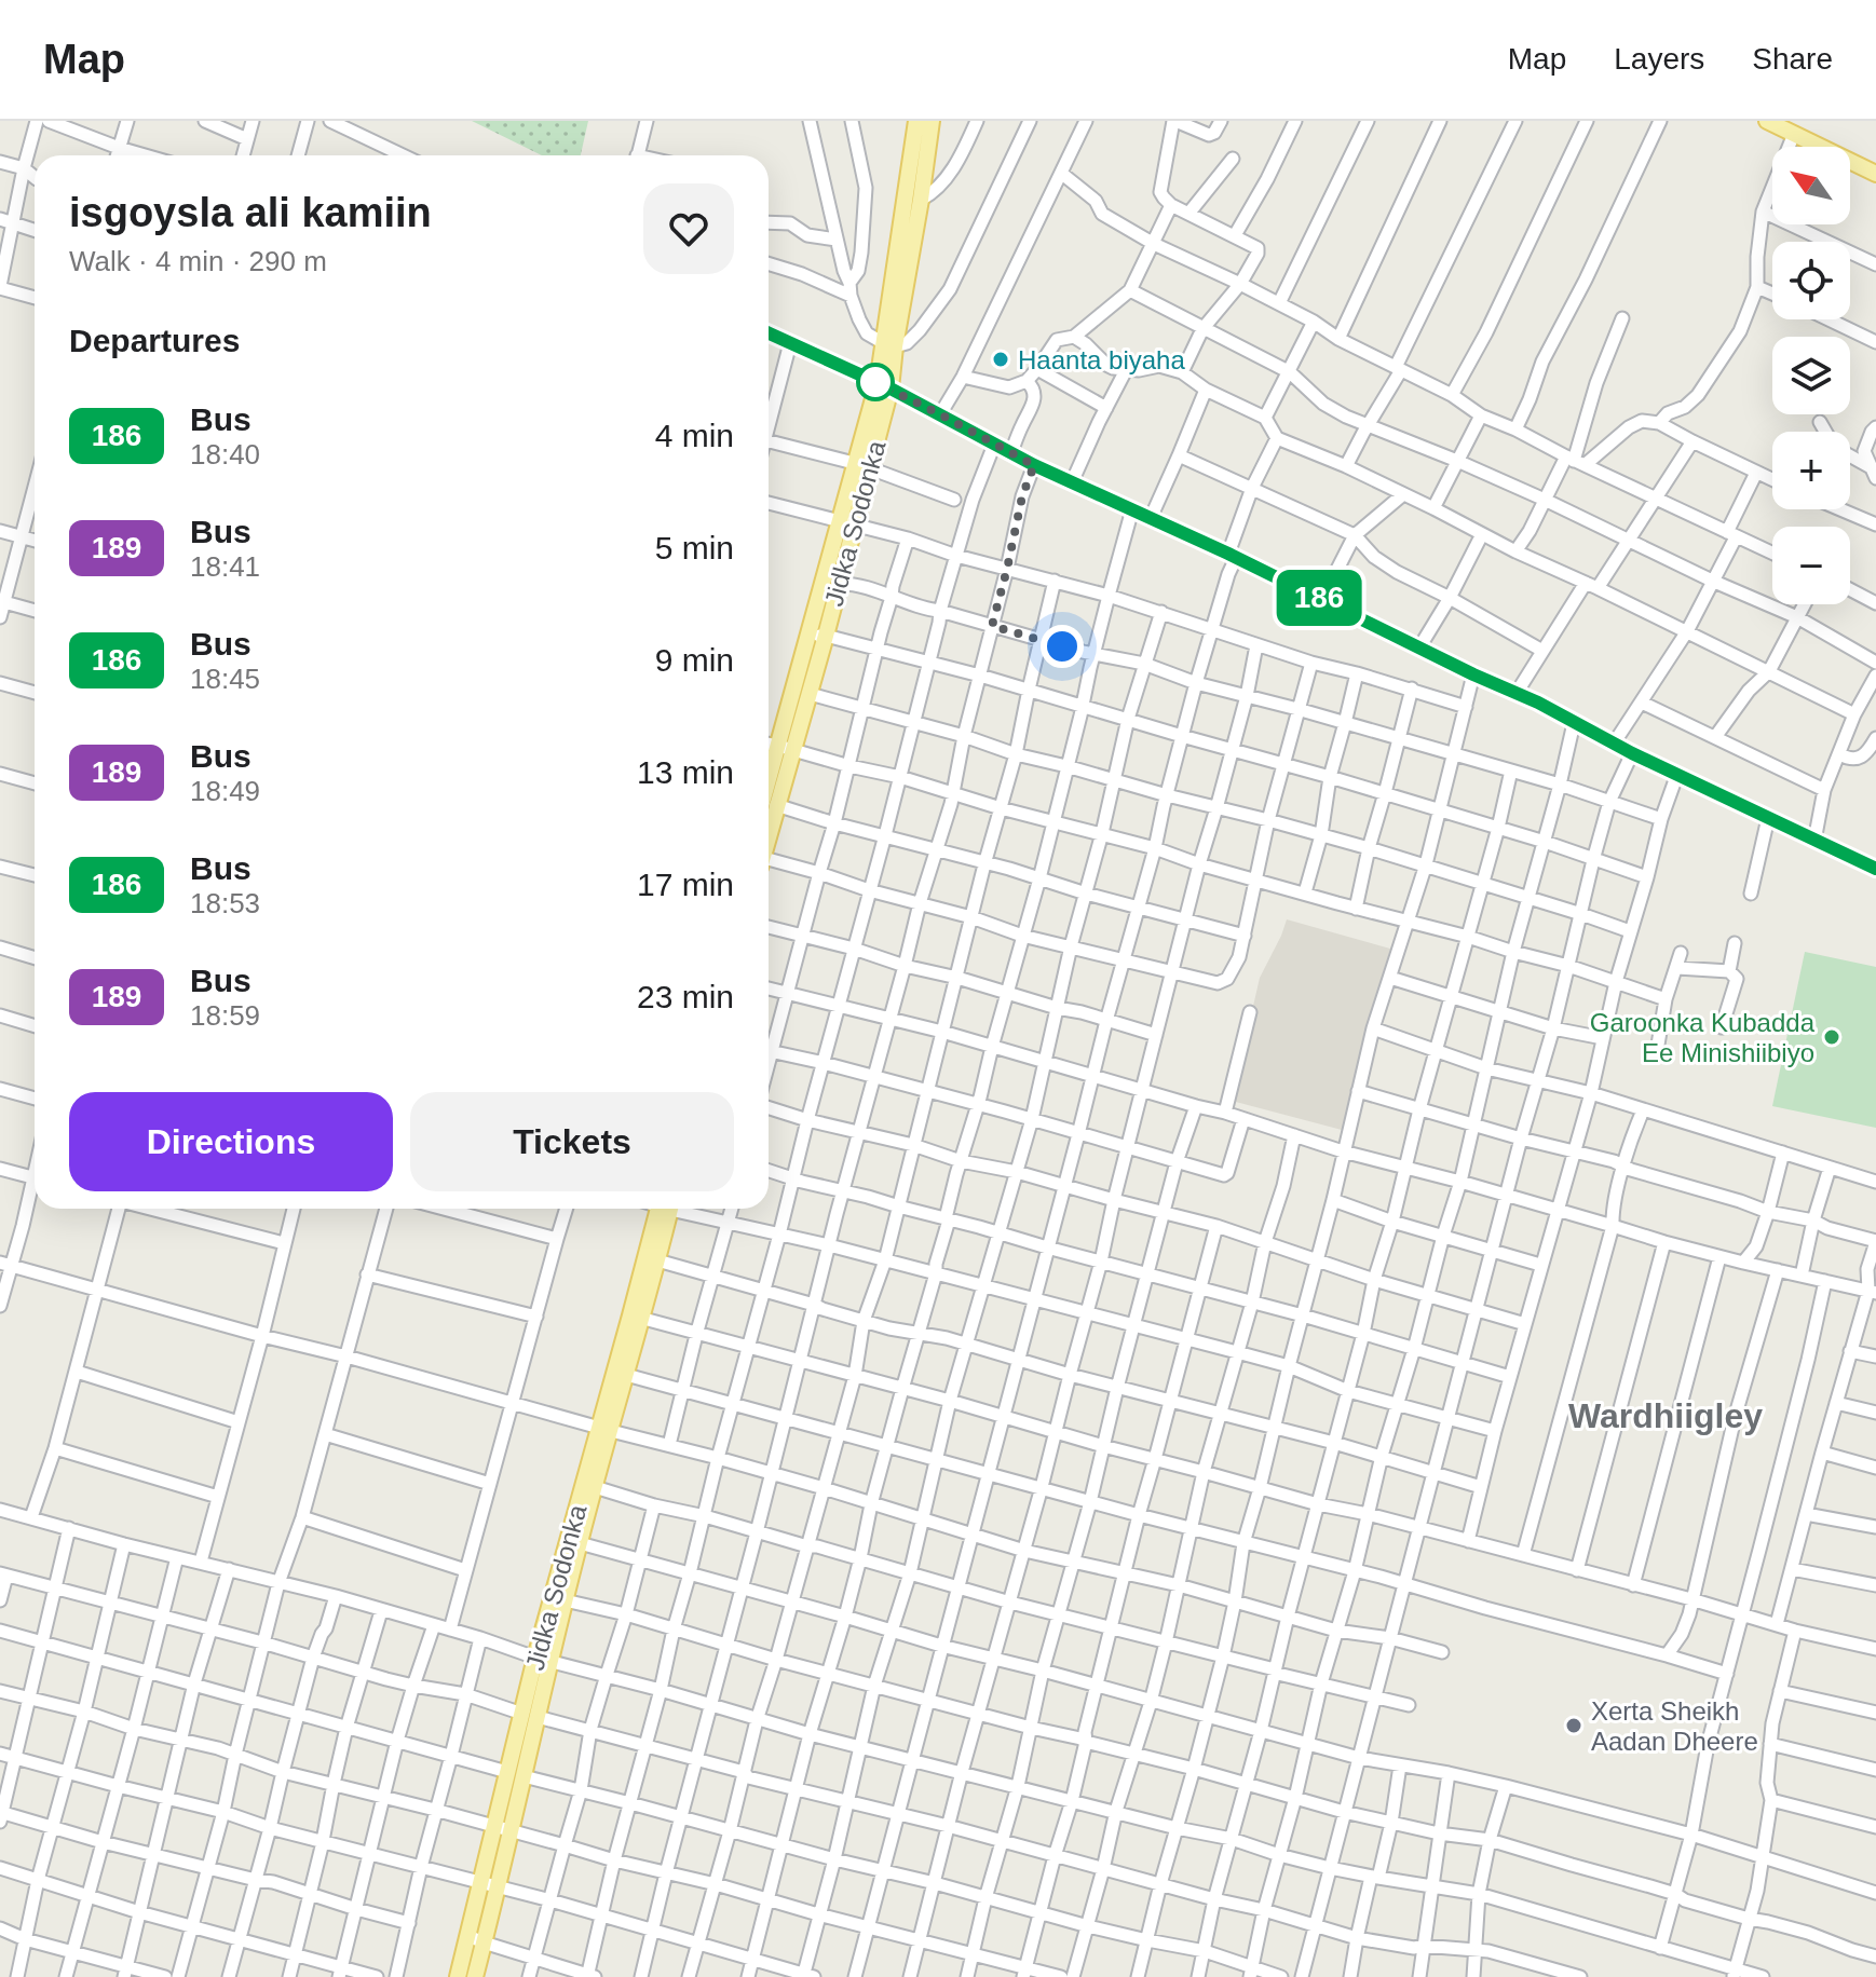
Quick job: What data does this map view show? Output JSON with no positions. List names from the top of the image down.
{
  "streets": {
    "main road": ["Jidka Sodonka"]
  },
  "districts": ["Wardhiigley"],
  "places": ["Haanta biyaha", "Garoonka Kubadda Ee Minishiibiyo", "Xerta Sheikh Aadan Dheere"],
  "lines": ["bus line 186"],
  "north": "top left",
  "page": {
    "header": "Map",
    "nav": ["Map", "Layers", "Share"],
    "on_map": "186",
    "map_buttons": ["+", "−"],
    "heading": [
      ["isgoysla ali kamiin", "Walk · 4 min · 290 m"],
      "Departures"
    ],
    "list": [
      {
        "mark": "186",
        "name": "Bus",
        "note": "18:40",
        "value": "4 min"
      },
      {
        "mark": "189",
        "name": "Bus",
        "note": "18:41",
        "value": "5 min"
      },
      {
        "mark": "186",
        "name": "Bus",
        "note": "18:45",
        "value": "9 min"
      },
      {
        "mark": "189",
        "name": "Bus",
        "note": "18:49",
        "value": "13 min"
      },
      {
        "mark": "186",
        "name": "Bus",
        "note": "18:53",
        "value": "17 min"
      },
      {
        "mark": "189",
        "name": "Bus",
        "note": "18:59",
        "value": "23 min"
      }
    ],
    "buttons": ["Directions", "Tickets"]
  }
}
